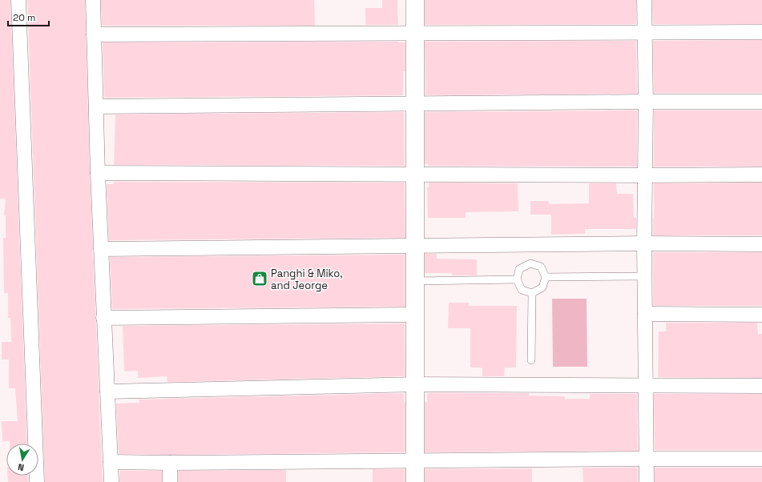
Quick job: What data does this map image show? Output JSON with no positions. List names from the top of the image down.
{
  "places": {
    "shop": ["Panghi & Miko, and Jeorge"]
  },
  "scale_bar": "20 m",
  "north": "bottom"
}
